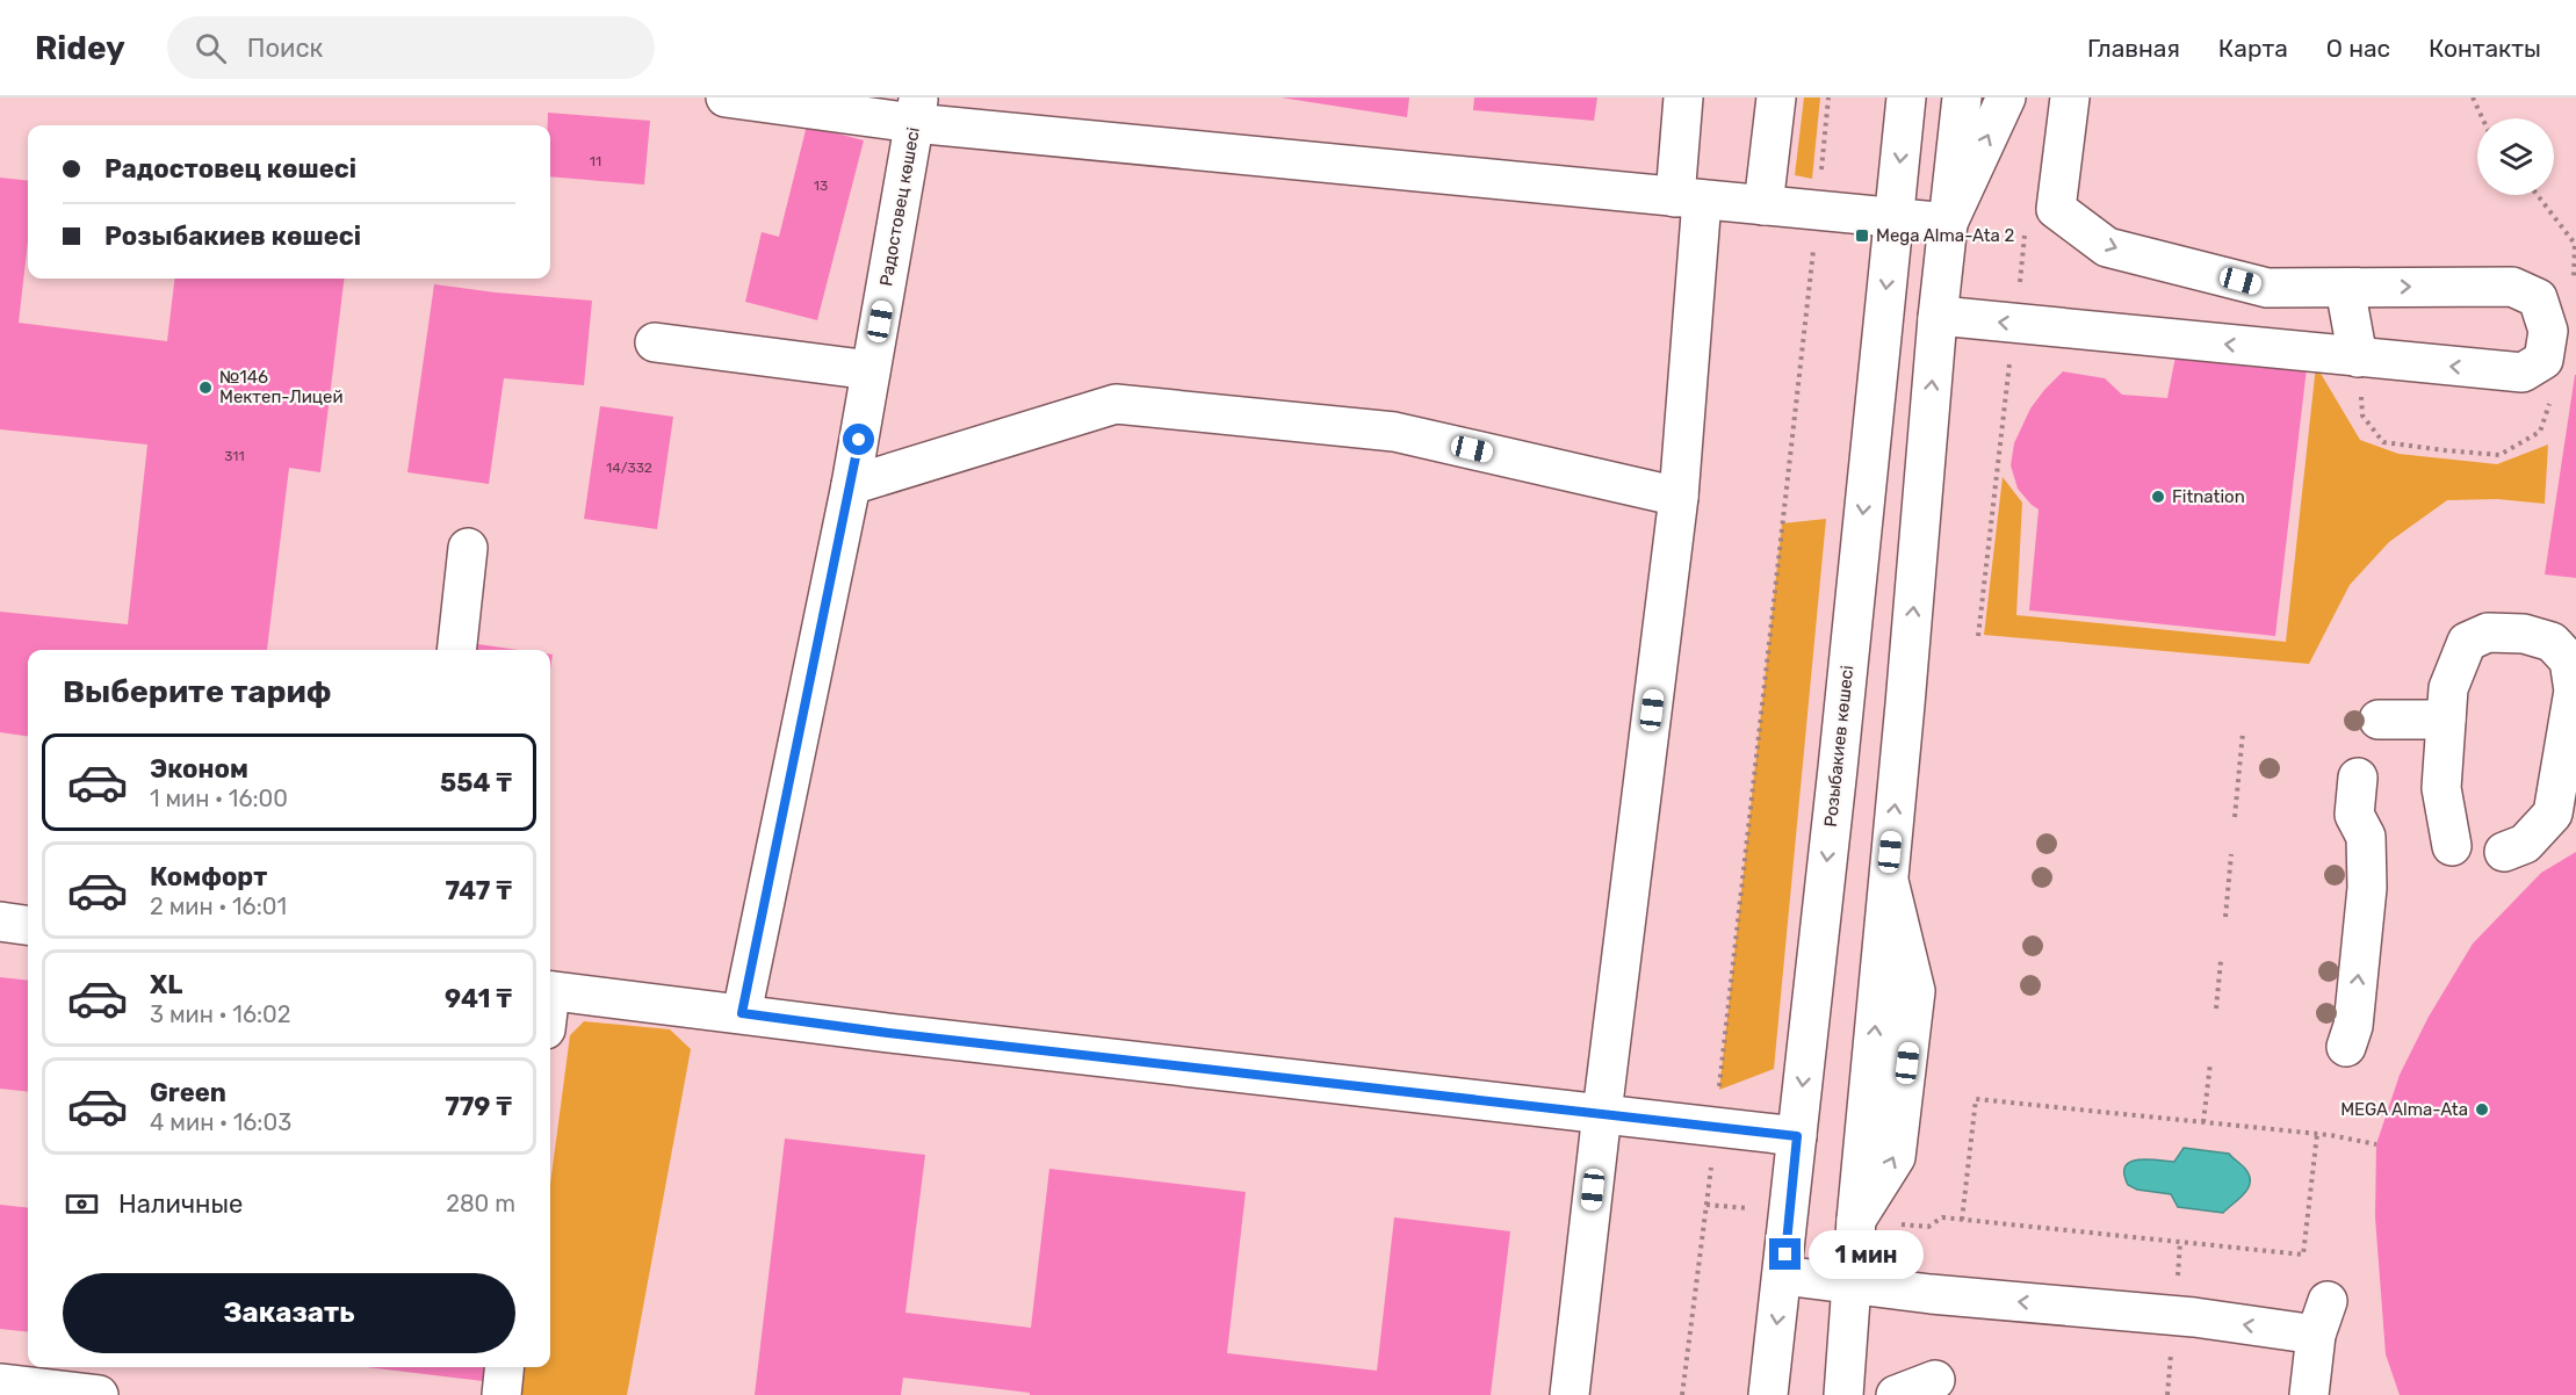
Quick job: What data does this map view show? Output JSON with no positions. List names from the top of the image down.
{
  "streets": {
    "main road": ["Радостовец көшесі", "Розыбакиев көшесі"]
  },
  "places": {
    "transit": ["Mega Alma-Ata 2"],
    "other": ["№146 Мектеп-Лицей", "Fitnation", "MEGA Alma-Ata"]
  },
  "house_numbers": [
    "11",
    "13",
    "311",
    "14/332"
  ],
  "page": {
    "header": "Ridey",
    "search": "Поиск",
    "nav": [
      "Главная",
      "Карта",
      "О нас",
      "Контакты"
    ],
    "banner": ["Радостовец көшесі", "Розыбакиев көшесі"],
    "heading": "Выберите тариф",
    "list": [
      {
        "name": "Эконом",
        "note": "1 мин · 16:00",
        "value": "554 ₸"
      },
      {
        "name": "Комфорт",
        "note": "2 мин · 16:01",
        "value": "747 ₸"
      },
      {
        "name": "XL",
        "note": "3 мин · 16:02",
        "value": "941 ₸"
      },
      {
        "name": "Green",
        "note": "4 мин · 16:03",
        "value": "779 ₸"
      }
    ],
    "pay": ["Наличные", "280 m"],
    "bubble": "1 мин",
    "buttons": "Заказать"
  }
}
